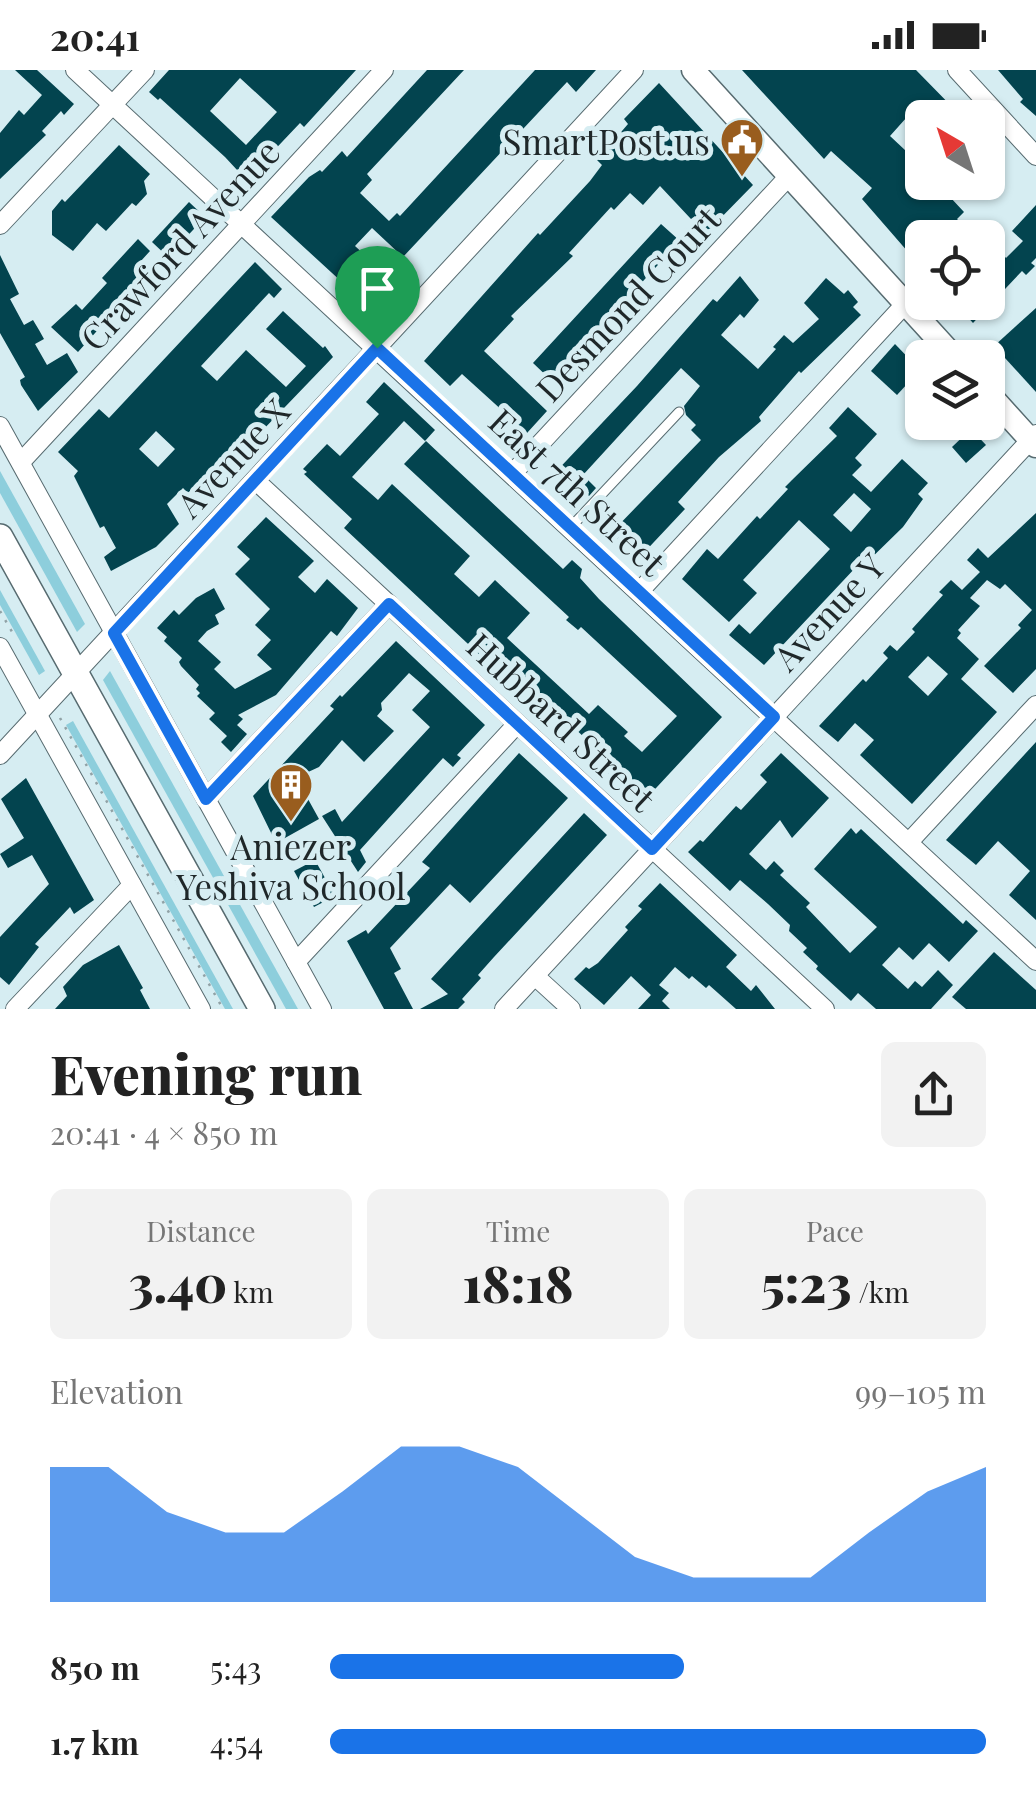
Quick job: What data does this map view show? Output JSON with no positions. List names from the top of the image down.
{
  "streets": {
    "street": [
      "Crawford Avenue",
      "Desmond Court",
      "Avenue X",
      "East 7th Street",
      "Avenue Y",
      "Hubbard Street"
    ]
  },
  "crossings": [
    ["Crawford Avenue", "East 7th Street"],
    ["Desmond Court", "East 7th Street"],
    ["Avenue X", "East 7th Street"],
    ["Avenue X", "Hubbard Street"],
    ["East 7th Street", "Avenue Y"],
    ["Avenue Y", "Hubbard Street"]
  ],
  "places": {
    "public building": ["SmartPost.us"],
    "building": ["Aniezer Yeshiva School"]
  },
  "north": "top left",
  "page": {
    "status": "20:41",
    "heading": ["Evening run", "20:41 · 4 × 850 m"],
    "stats": [
      ["Distance", "3.40 km"],
      ["Time", "18:18"],
      ["Pace", "5:23 /km"]
    ],
    "chart": ["Elevation", "99–105 m"],
    "list": [
      {
        "name": "850 m",
        "note": "5:43"
      },
      {
        "name": "1.7 km",
        "note": "4:54"
      }
    ]
  }
}
